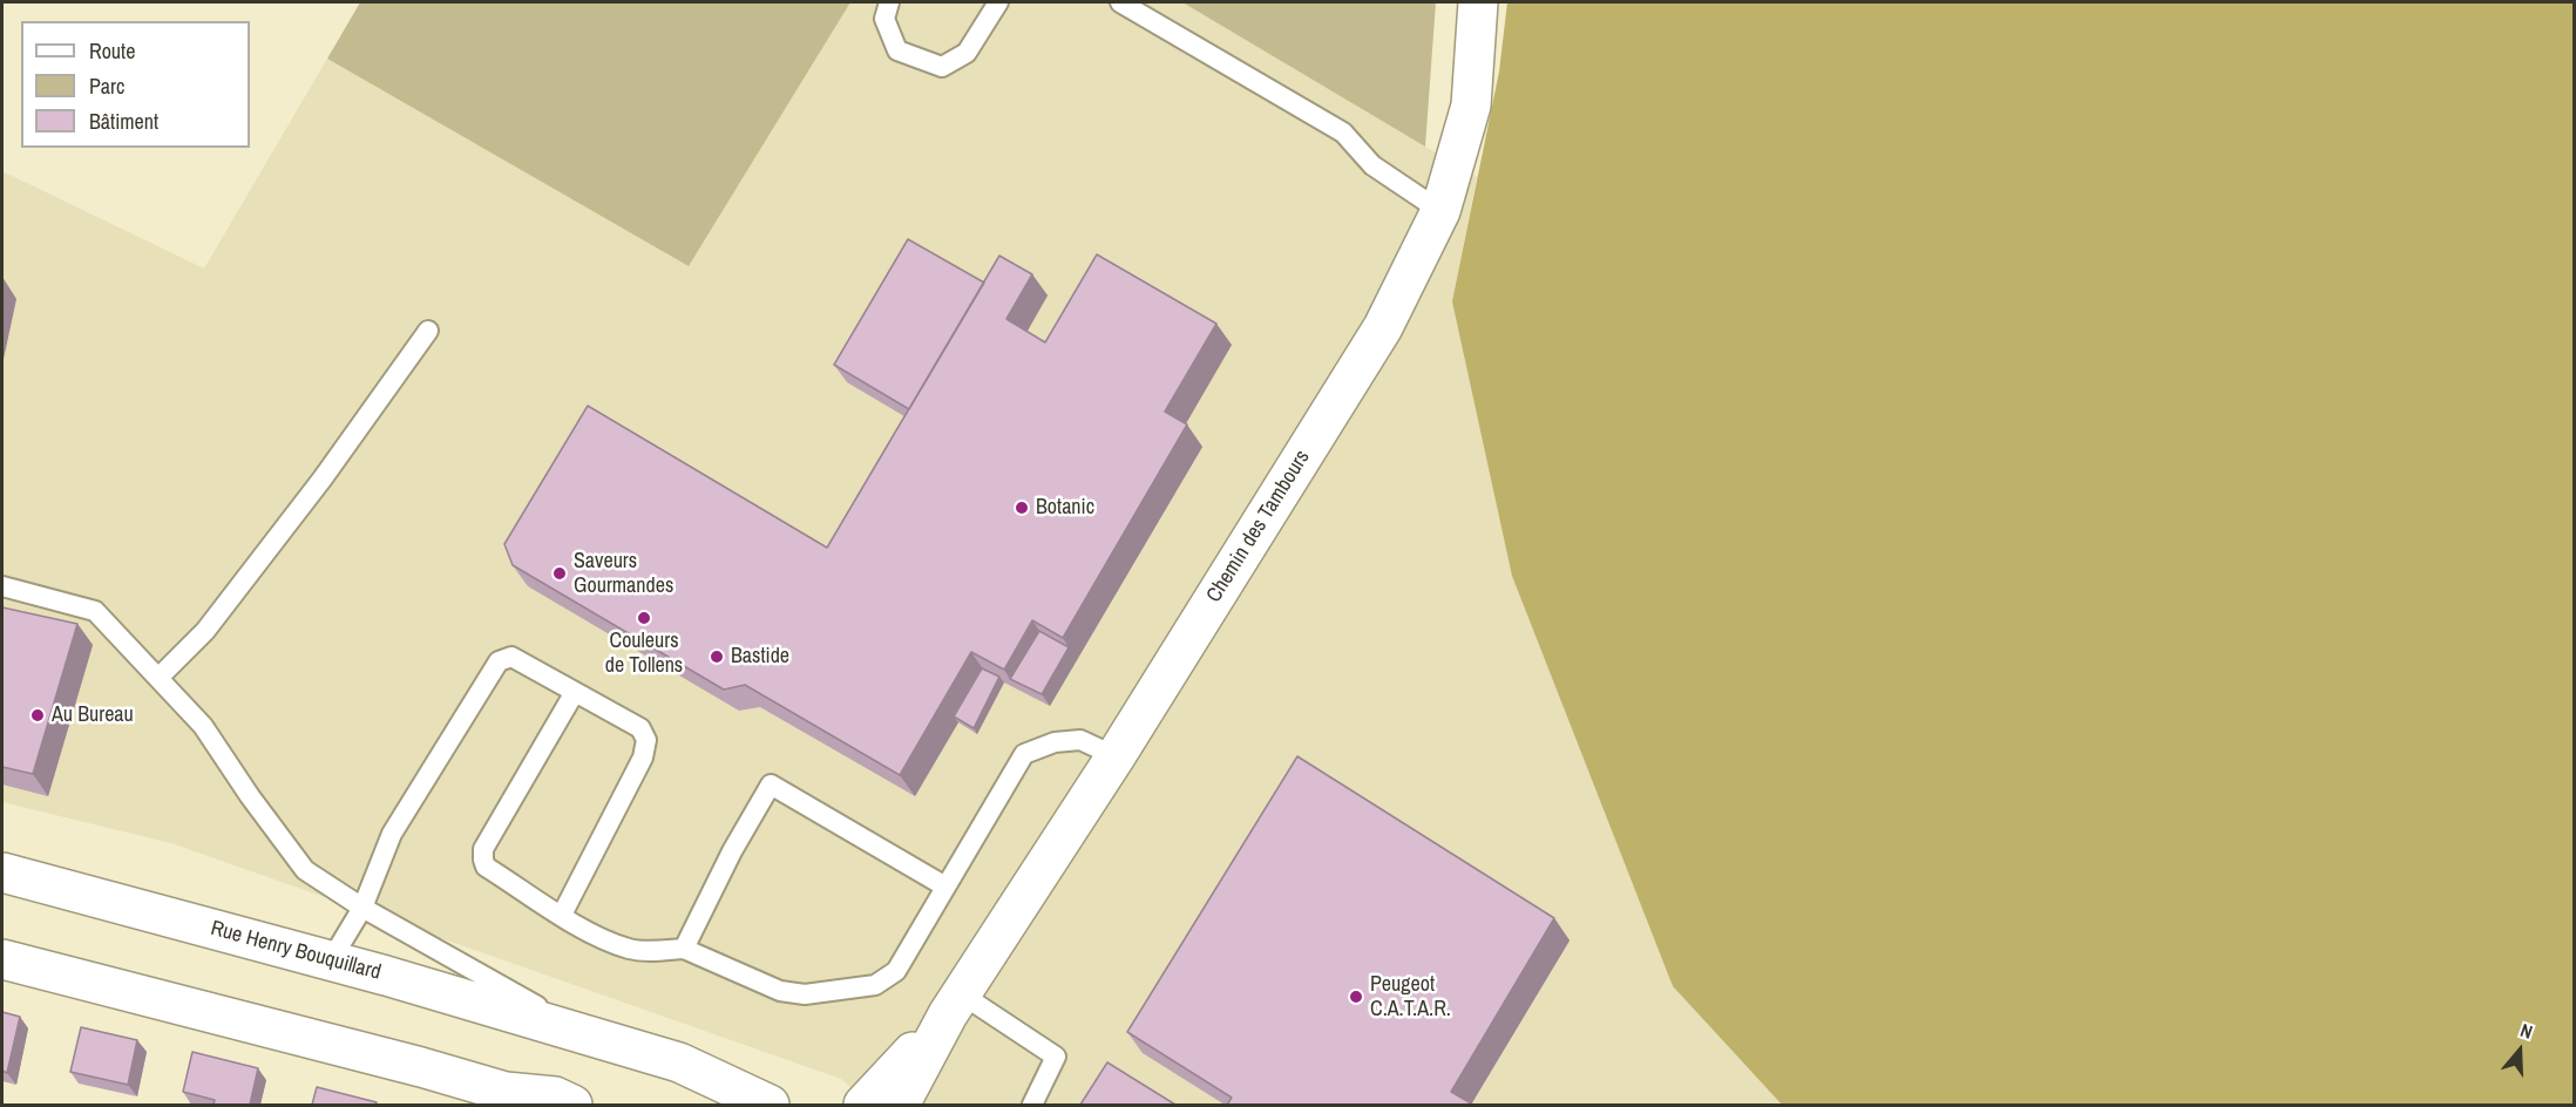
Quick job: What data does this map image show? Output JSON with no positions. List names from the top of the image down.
{
  "streets": {
    "street": ["Chemin des Tambours", "Rue Henry Bouquillard"]
  },
  "places": [
    "Botanic",
    "Saveurs Gourmandes",
    "Couleurs de Tollens",
    "Bastide",
    "Au Bureau",
    "Peugeot C.A.T.A.R."
  ],
  "legend": ["Route", "Parc", "Bâtiment"],
  "north": "top"
}
